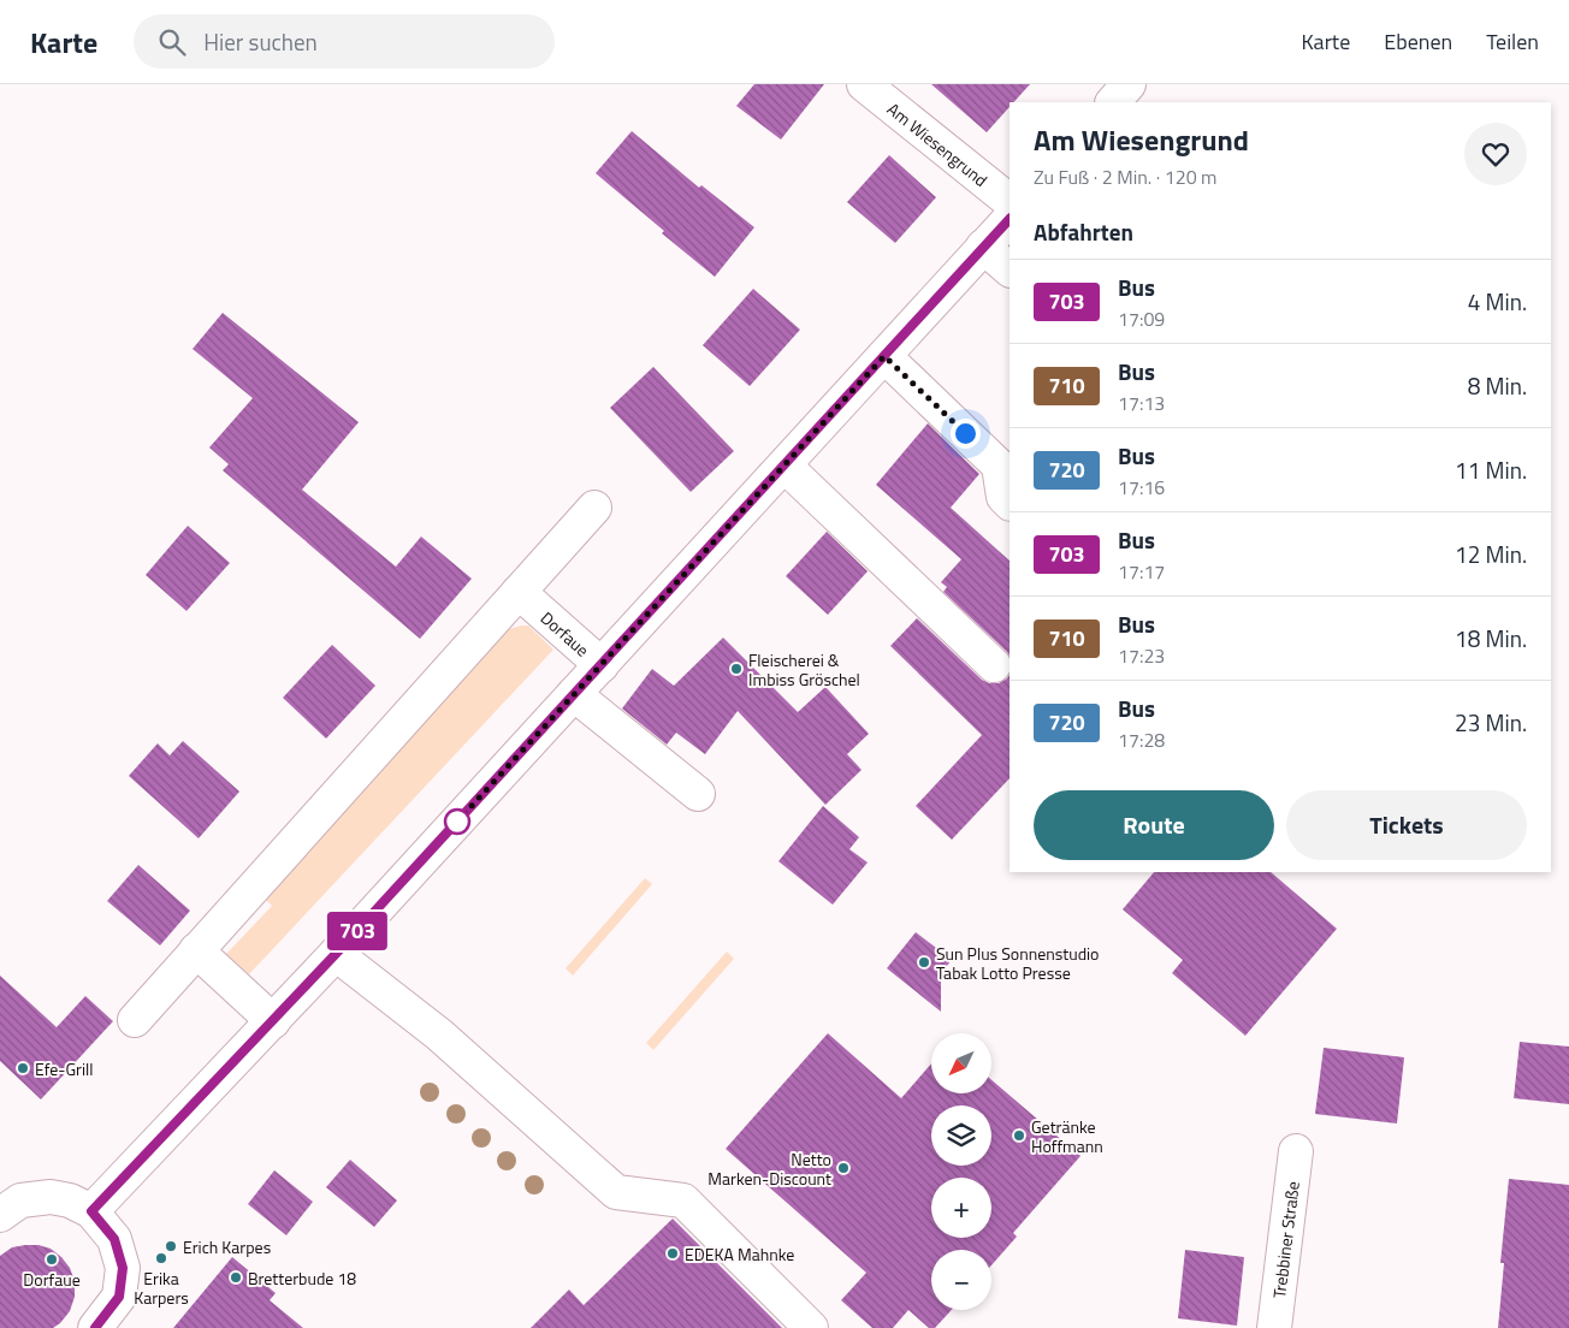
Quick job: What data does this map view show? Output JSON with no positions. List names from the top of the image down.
{
  "streets": {
    "street": ["Am Wiesengrund", "Dorfaue", "Trebbiner Straße"]
  },
  "places": [
    "Fleischerei & Imbiss Gröschel",
    "Sun Plus Sonnenstudio Tabak Lotto Presse",
    "Efe-Grill",
    "Getränke Hoffmann",
    "Netto Marken-Discount",
    "Erich Karpes",
    "EDEKA Mahnke",
    "Erika Karpers",
    "Dorfaue",
    "Bretterbude 18"
  ],
  "lines": ["bus line 703"],
  "north": "bottom left",
  "page": {
    "header": "Karte",
    "search": "Hier suchen",
    "nav": ["Karte", "Ebenen", "Teilen"],
    "on_map": "703",
    "heading": [
      ["Am Wiesengrund", "Zu Fuß · 2 Min. · 120 m"],
      "Abfahrten"
    ],
    "list": [
      {
        "mark": "703",
        "name": "Bus",
        "note": "17:09",
        "value": "4 Min."
      },
      {
        "mark": "710",
        "name": "Bus",
        "note": "17:13",
        "value": "8 Min."
      },
      {
        "mark": "720",
        "name": "Bus",
        "note": "17:16",
        "value": "11 Min."
      },
      {
        "mark": "703",
        "name": "Bus",
        "note": "17:17",
        "value": "12 Min."
      },
      {
        "mark": "710",
        "name": "Bus",
        "note": "17:23",
        "value": "18 Min."
      },
      {
        "mark": "720",
        "name": "Bus",
        "note": "17:28",
        "value": "23 Min."
      }
    ],
    "buttons": ["Route", "Tickets"],
    "map_buttons": ["+", "−"]
  }
}
